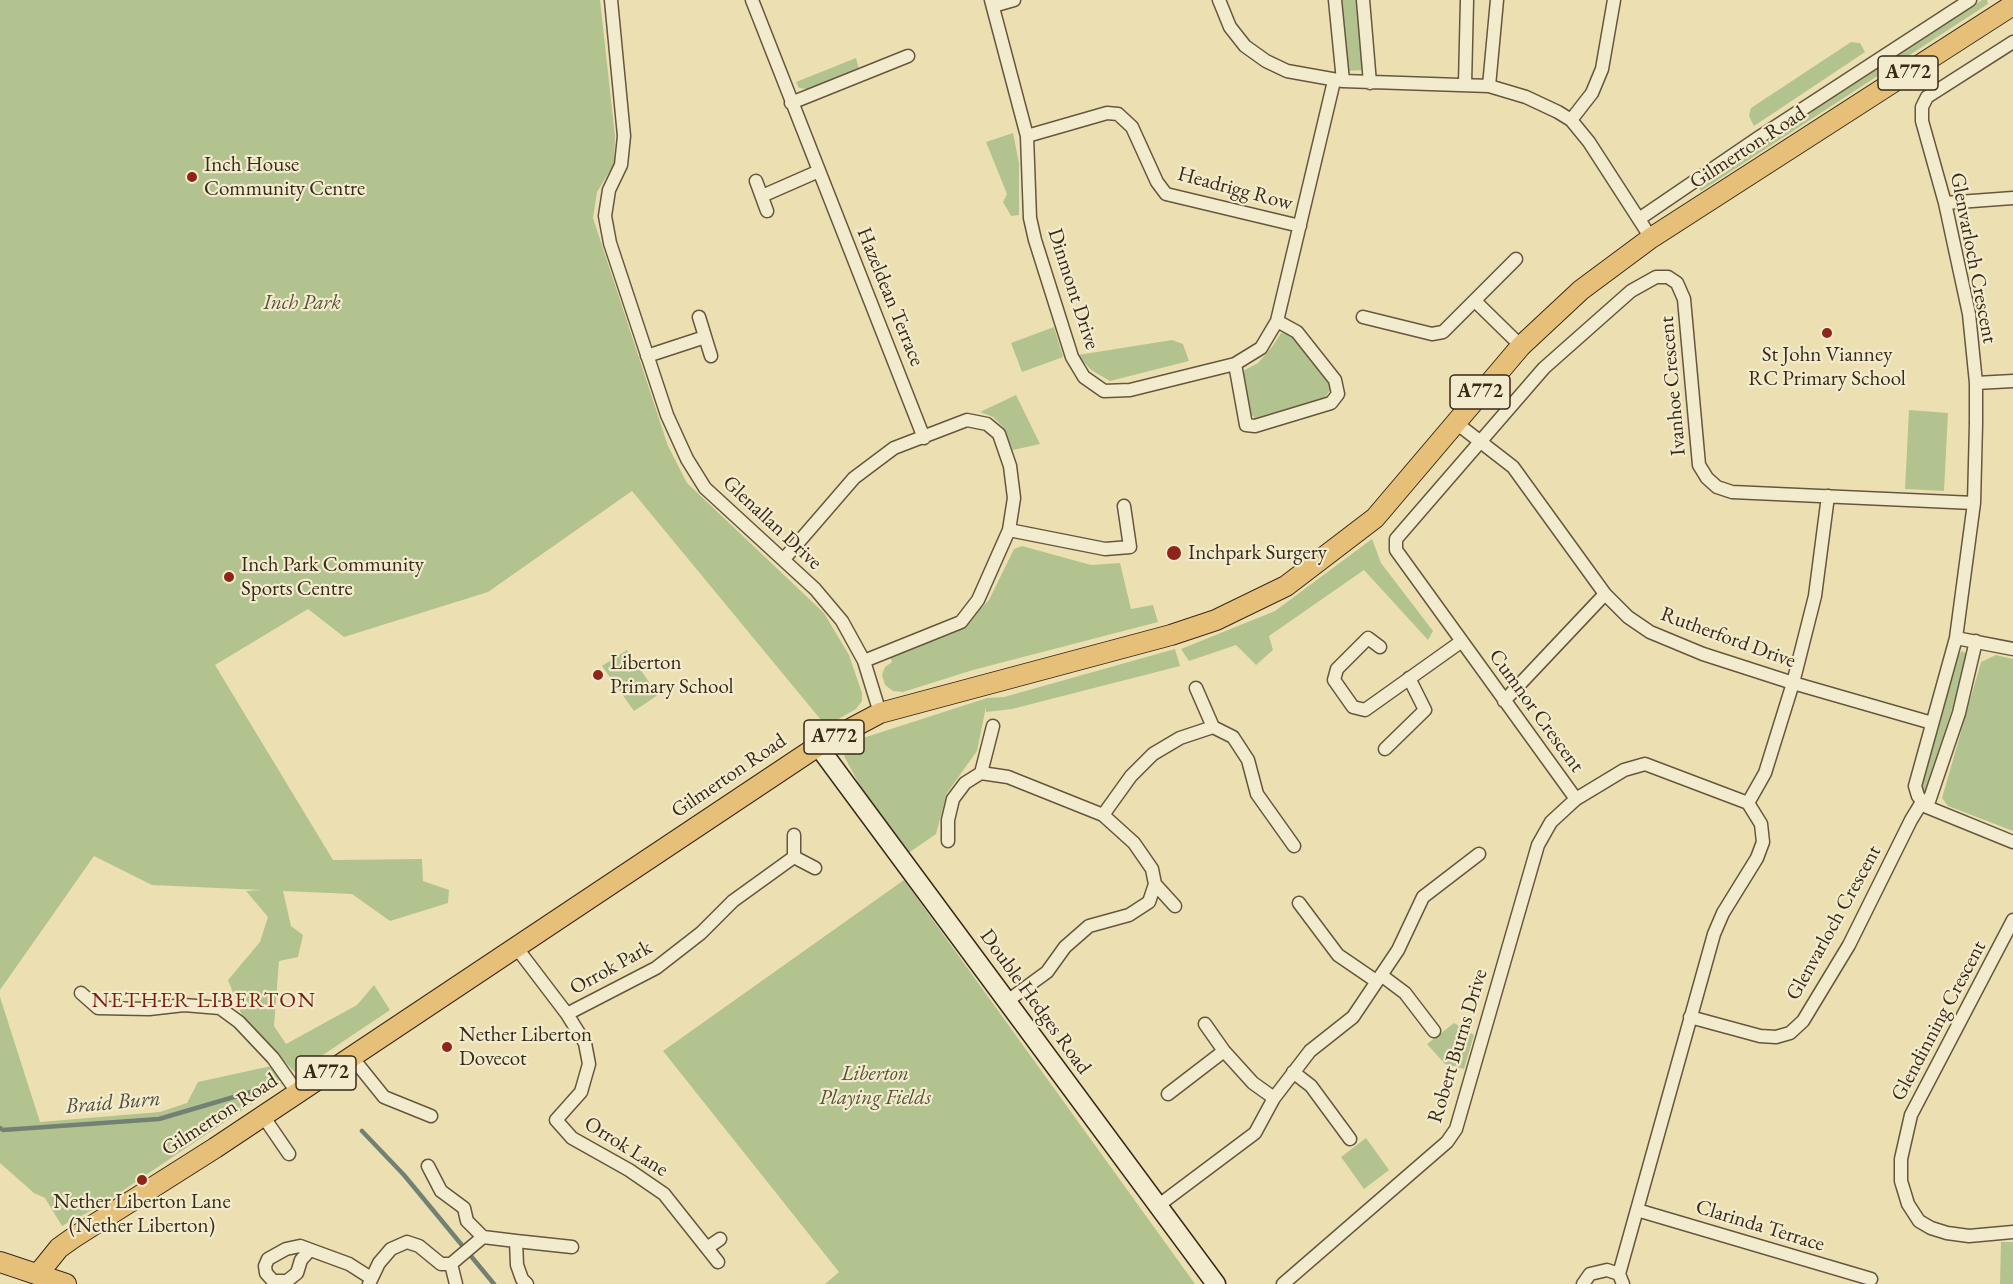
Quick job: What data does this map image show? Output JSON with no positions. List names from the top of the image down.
{
  "streets": {
    "main road": ["A772", "Gilmerton Road"],
    "street": [
      "Headrigg Row",
      "Glenvarloch Crescent",
      "Dinmont Drive",
      "Hazeldean Terrace",
      "Ivanhoe Crescent",
      "Glenallan Drive",
      "Rutherford Drive",
      "Cumnor Crescent",
      "Orrok Park",
      "Double Hedges Road",
      "Glendinning Crescent",
      "Robert Burns Drive",
      "Orrok Lane",
      "Clarinda Terrace"
    ]
  },
  "crossings": [
    ["Gilmerton Road", "Glenallan Drive"],
    ["Gilmerton Road", "Rutherford Drive"],
    ["Gilmerton Road", "Orrok Park"],
    ["Gilmerton Road", "Double Hedges Road"],
    ["Headrigg Row", "Dinmont Drive"],
    ["Glenvarloch Crescent", "Ivanhoe Crescent"],
    ["Glenvarloch Crescent", "Rutherford Drive"],
    ["Ivanhoe Crescent", "Rutherford Drive"],
    ["Ivanhoe Crescent", "Cumnor Crescent"],
    ["Rutherford Drive", "Cumnor Crescent"],
    ["Cumnor Crescent", "Robert Burns Drive"],
    ["Orrok Park", "Orrok Lane"]
  ],
  "districts": ["NETHER LIBERTON"],
  "water": ["Braid Burn"],
  "parks": ["Inch Park", "Liberton Playing Fields"],
  "places": [
    "Inch House Community Centre",
    "St John Vianney RC Primary School",
    "Inchpark Surgery",
    "Inch Park Community Sports Centre",
    "Liberton Primary School",
    "Nether Liberton Dovecot",
    "Nether Liberton Lane (Nether Liberton)"
  ]
}
